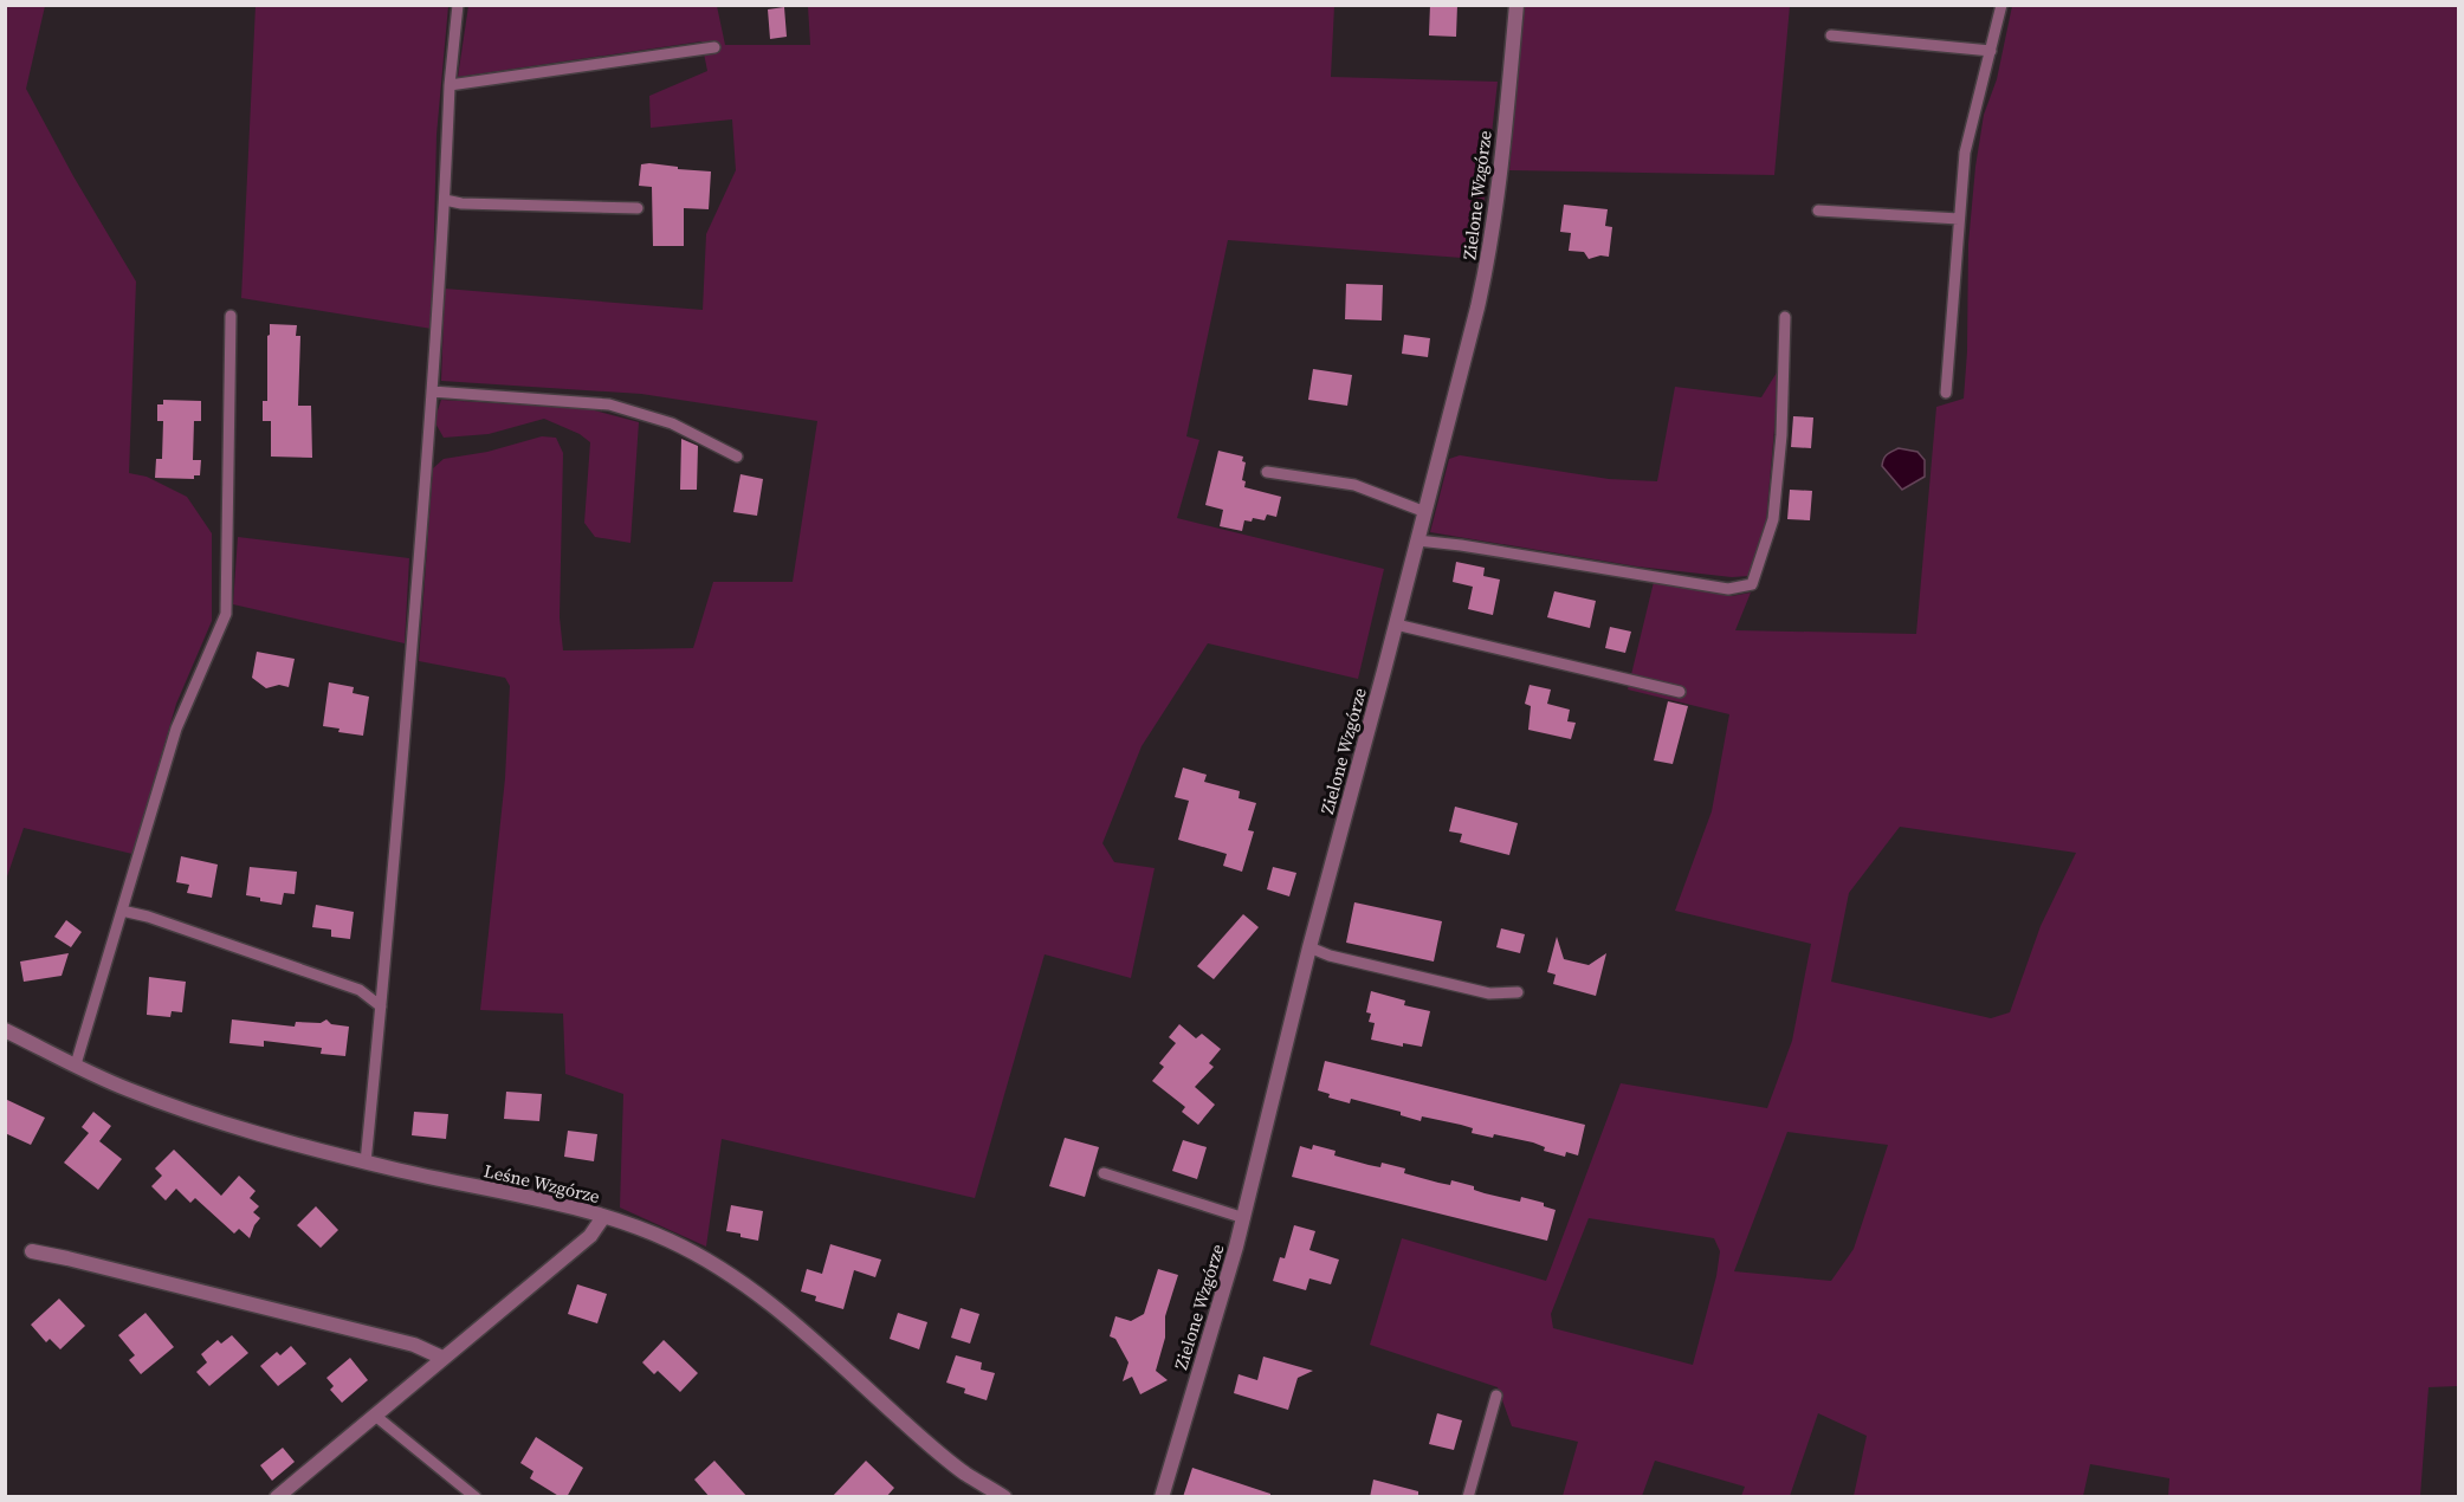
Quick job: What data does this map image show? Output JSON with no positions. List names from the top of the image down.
{
  "streets": {
    "street": ["Zielone Wzgórze", "Leśne Wzgórze"]
  }
}
